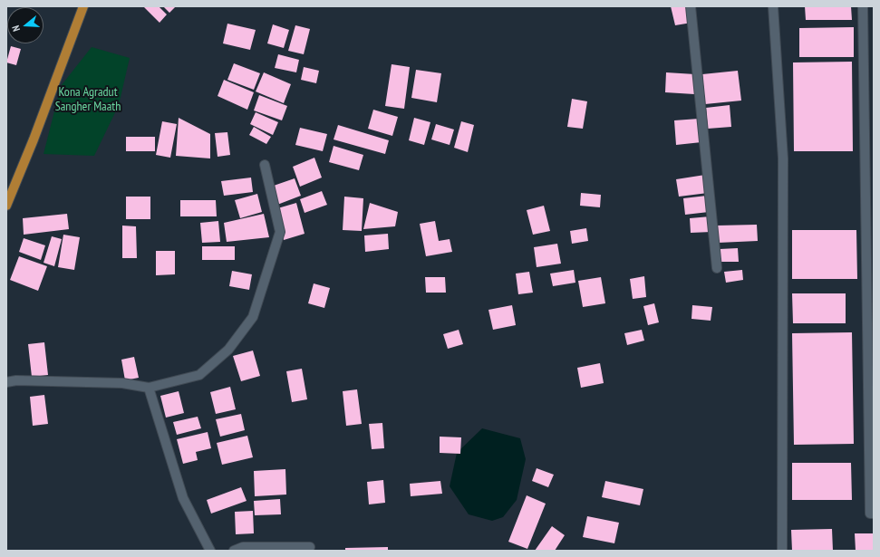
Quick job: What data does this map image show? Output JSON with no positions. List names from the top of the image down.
{
  "parks": ["Kona Agradut Sangher Maath"],
  "north": "left"
}
